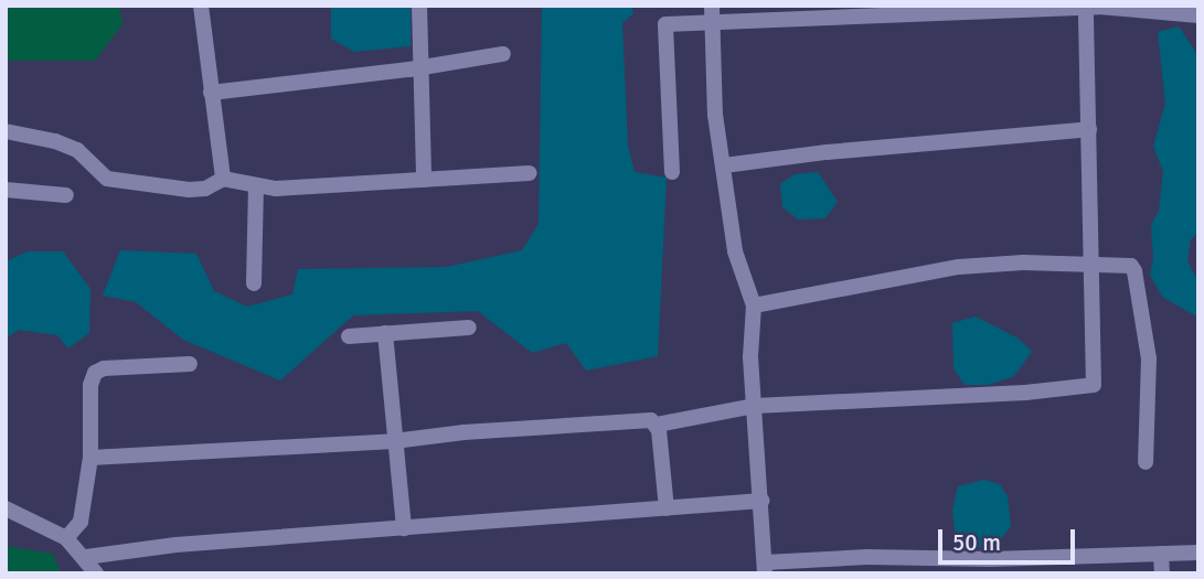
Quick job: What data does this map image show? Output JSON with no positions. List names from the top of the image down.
{
  "scale_bar": "50 m"
}
